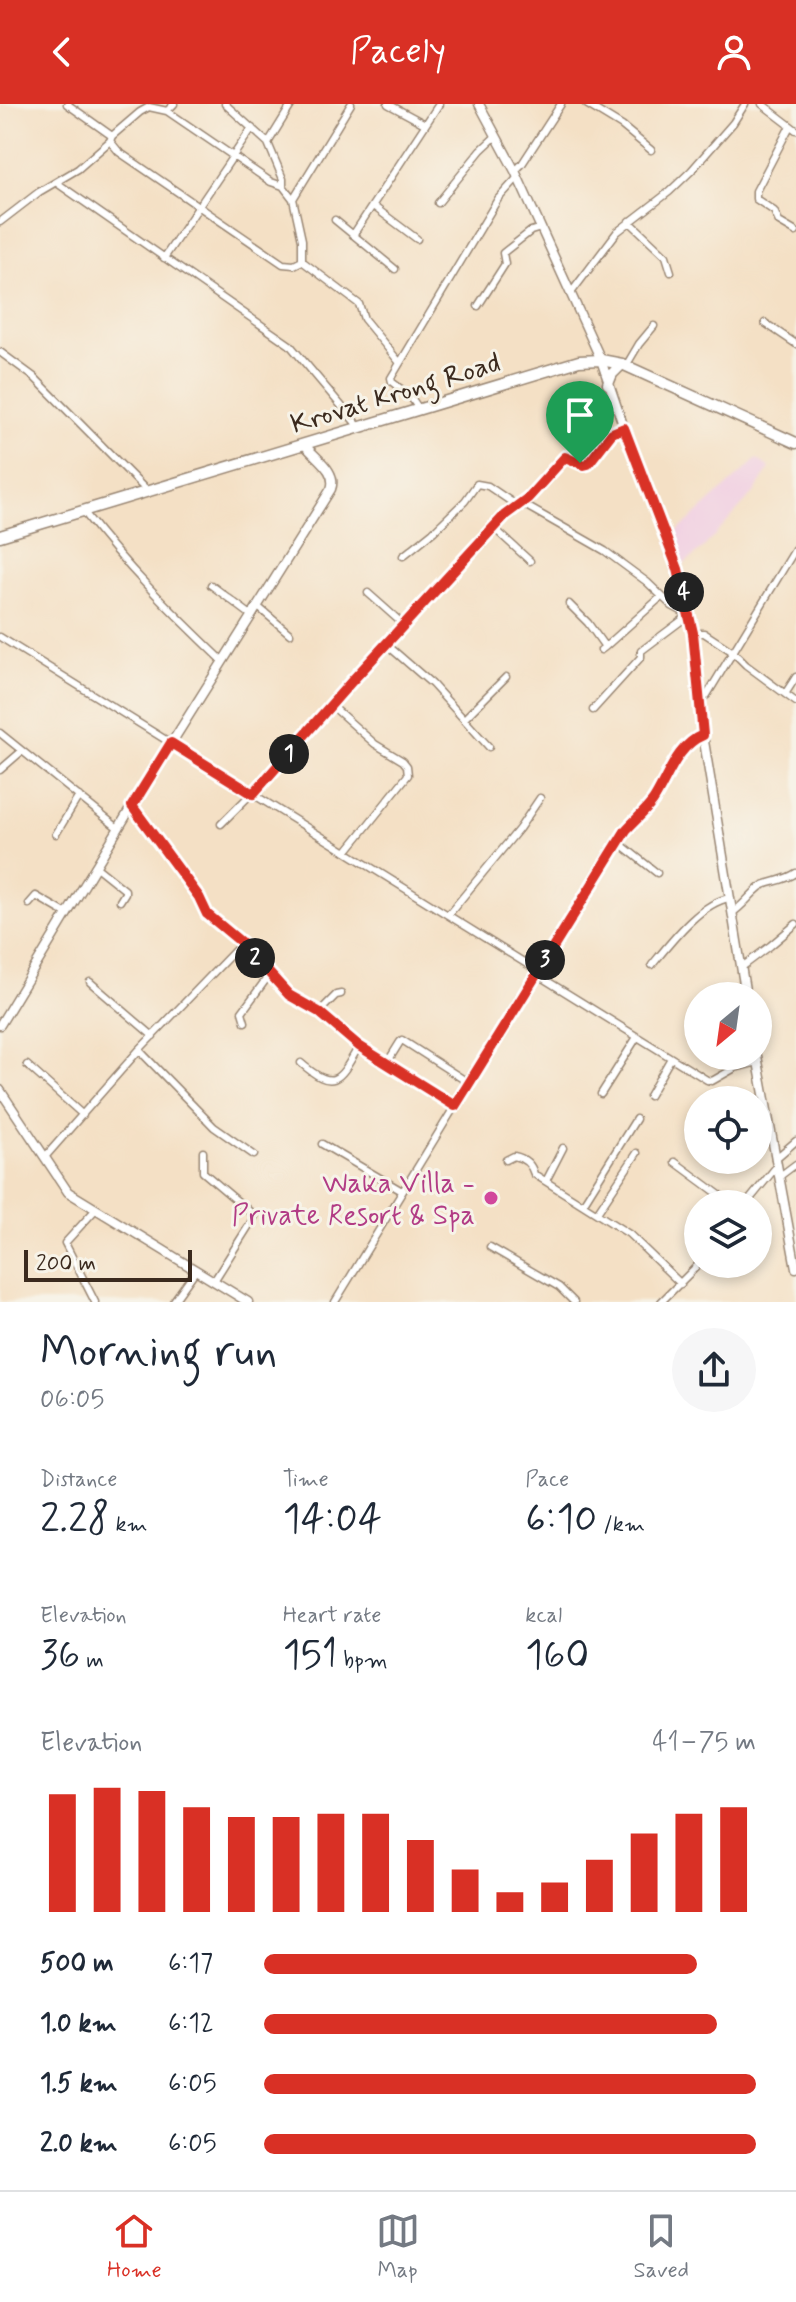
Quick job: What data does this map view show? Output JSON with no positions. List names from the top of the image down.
{
  "streets": {
    "highway": ["Krovat Krong Road"]
  },
  "places": ["Waka Villa - Private Resort & Spa"],
  "scale_bar": "200 m",
  "north": "bottom left",
  "page": {
    "header": "Pacely",
    "pins": [
      "4",
      "1",
      "2",
      "3"
    ],
    "scale": "200 m",
    "heading": ["Morning run", "06:05"],
    "stats": [
      ["Distance", "2.28 km"],
      ["Time", "14:04"],
      ["Pace", "6:10 /km"],
      ["Elevation", "36 m"],
      ["Heart rate", "151 bpm"],
      ["kcal", "160"]
    ],
    "chart": ["Elevation", "41–75 m"],
    "list": [
      {
        "name": "500 m",
        "note": "6:17"
      },
      {
        "name": "1.0 km",
        "note": "6:12"
      },
      {
        "name": "1.5 km",
        "note": "6:05"
      },
      {
        "name": "2.0 km",
        "note": "6:05"
      }
    ],
    "tabs": ["Home", "Map", "Saved"]
  }
}
